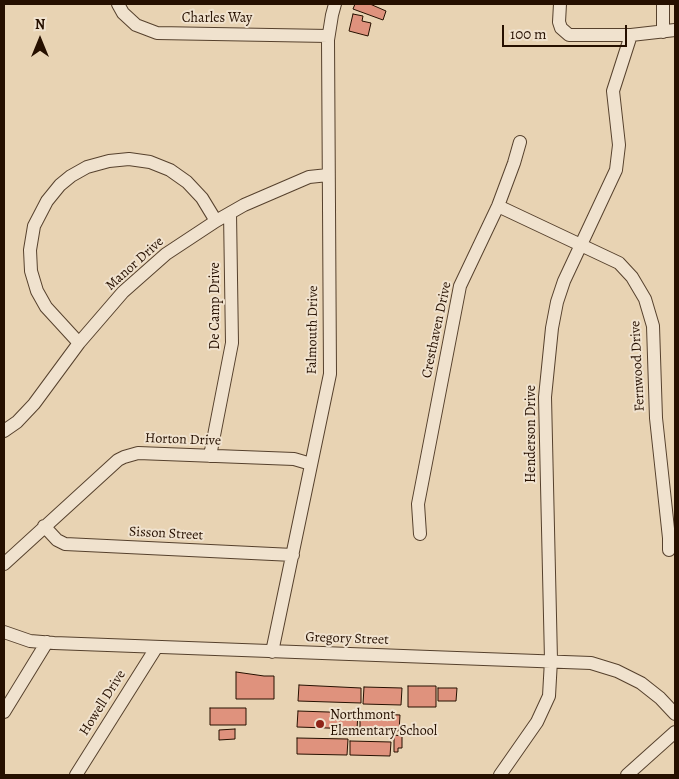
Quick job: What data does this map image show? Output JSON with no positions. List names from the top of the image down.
{
  "streets": {
    "street": [
      "Charles Way",
      "Manor Drive",
      "De Camp Drive",
      "Falmouth Drive",
      "Cresthaven Drive",
      "Fernwood Drive",
      "Henderson Drive",
      "Horton Drive",
      "Sisson Street",
      "Gregory Street",
      "Howell Drive"
    ]
  },
  "crossings": [
    ["Charles Way", "Falmouth Drive"],
    ["Manor Drive", "De Camp Drive"],
    ["Manor Drive", "Falmouth Drive"],
    ["De Camp Drive", "Horton Drive"],
    ["Falmouth Drive", "Horton Drive"],
    ["Falmouth Drive", "Sisson Street"],
    ["Falmouth Drive", "Gregory Street"],
    ["Cresthaven Drive", "Fernwood Drive"],
    ["Fernwood Drive", "Henderson Drive"],
    ["Henderson Drive", "Gregory Street"],
    ["Horton Drive", "Sisson Street"],
    ["Gregory Street", "Howell Drive"]
  ],
  "places": ["Northmont Elementary School"],
  "scale_bar": "100 m",
  "north": "top"
}
